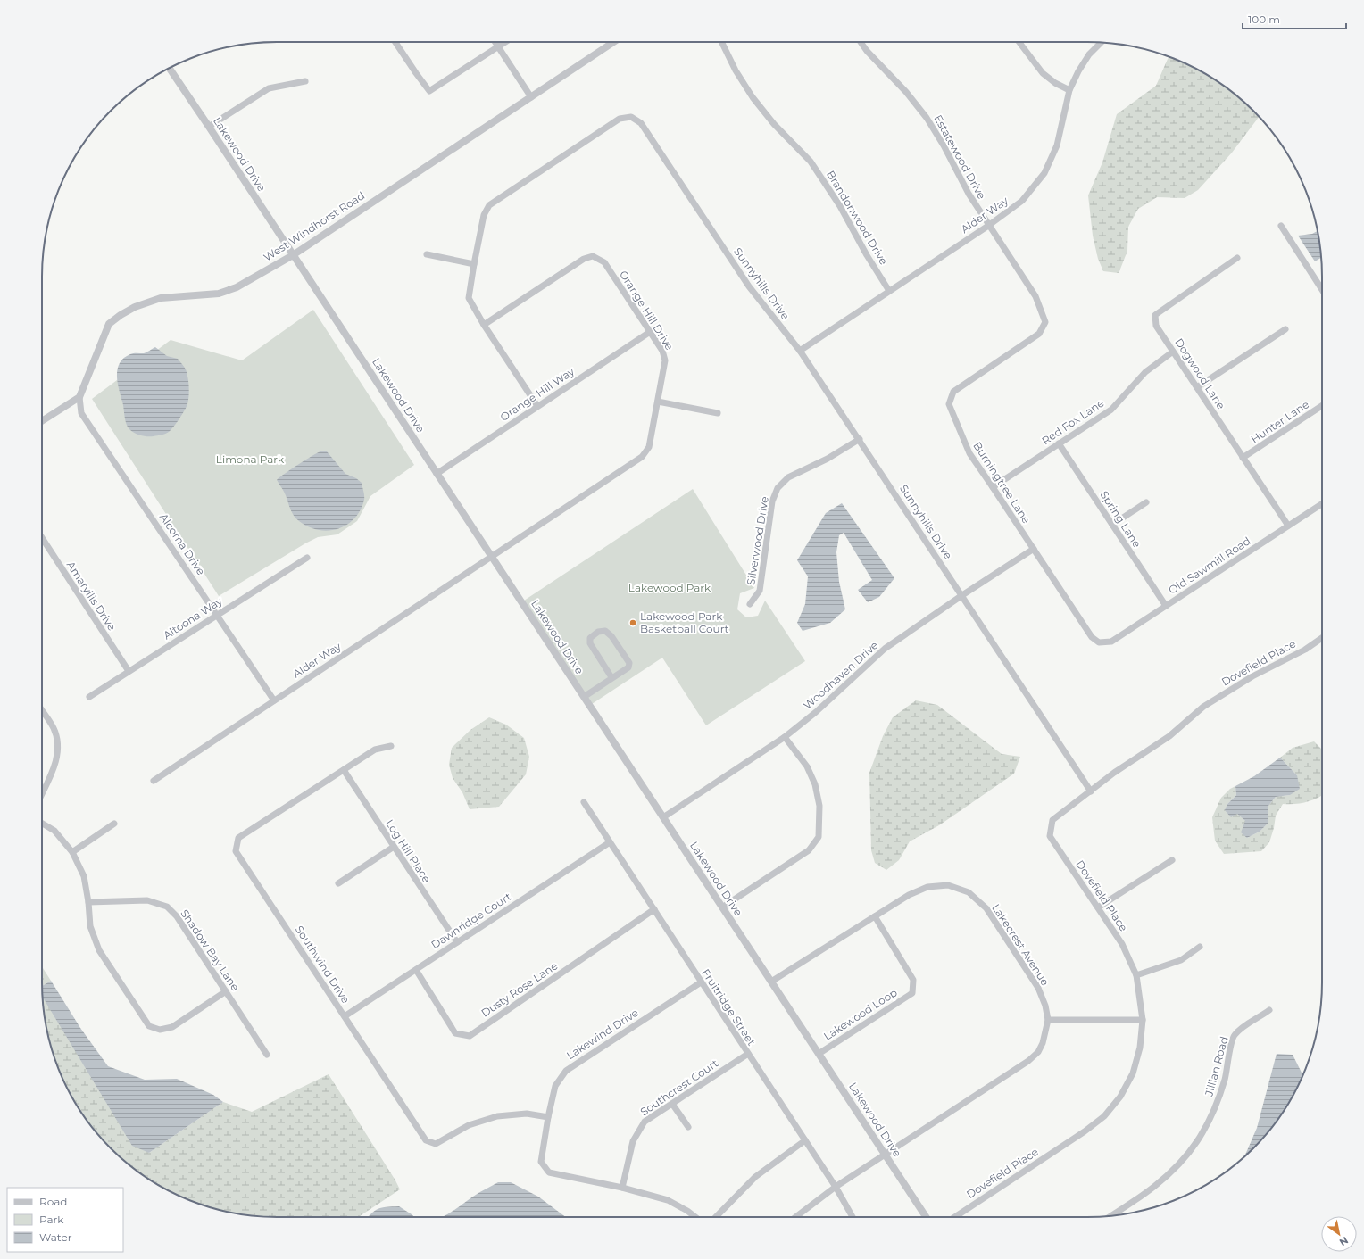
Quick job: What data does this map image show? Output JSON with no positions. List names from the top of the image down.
{
  "streets": {
    "street": [
      "Lakewood Drive",
      "Estatewood Drive",
      "Alder Way",
      "Brandonwood Drive",
      "West Windhorst Road",
      "Sunnyhills Drive",
      "Orange Hill Drive",
      "Dogwood Lane",
      "Orange Hill Way",
      "Red Fox Lane",
      "Hunter Lane",
      "Burningtree Lane",
      "Spring Lane",
      "Silverwood Drive",
      "Alcoma Drive",
      "Old Sawmill Road",
      "Amaryllis Drive",
      "Altoona Way",
      "Dovefield Place",
      "Woodhaven Drive",
      "Log Hill Place",
      "Dawnridge Court",
      "Lakecrest Avenue",
      "Shadow Bay Lane",
      "Southwind Drive",
      "Dusty Rose Lane",
      "Fruitridge Street",
      "Lakewood Loop",
      "Lakewind Drive",
      "Jillian Road",
      "Southcrest Court"
    ]
  },
  "crossings": [
    ["Lakewood Drive", "Alder Way"],
    ["Lakewood Drive", "West Windhorst Road"],
    ["Lakewood Drive", "Orange Hill Drive"],
    ["Lakewood Drive", "Orange Hill Way"],
    ["Lakewood Drive", "Woodhaven Drive"],
    ["Lakewood Drive", "Lakecrest Avenue"],
    ["Lakewood Drive", "Lakewood Loop"],
    ["Estatewood Drive", "Alder Way"],
    ["Estatewood Drive", "Burningtree Lane"],
    ["Alder Way", "Brandonwood Drive"],
    ["Alder Way", "Sunnyhills Drive"],
    ["Alder Way", "Orange Hill Drive"],
    ["Alder Way", "Burningtree Lane"],
    ["Alder Way", "Alcoma Drive"],
    ["West Windhorst Road", "Alcoma Drive"],
    ["Sunnyhills Drive", "Orange Hill Drive"],
    ["Sunnyhills Drive", "Orange Hill Way"],
    ["Sunnyhills Drive", "Silverwood Drive"],
    ["Sunnyhills Drive", "Dovefield Place"],
    ["Sunnyhills Drive", "Woodhaven Drive"],
    ["Orange Hill Drive", "Orange Hill Way"],
    ["Dogwood Lane", "Red Fox Lane"],
    ["Dogwood Lane", "Hunter Lane"],
    ["Dogwood Lane", "Old Sawmill Road"],
    ["Red Fox Lane", "Burningtree Lane"],
    ["Red Fox Lane", "Spring Lane"],
    ["Burningtree Lane", "Old Sawmill Road"],
    ["Burningtree Lane", "Woodhaven Drive"],
    ["Spring Lane", "Old Sawmill Road"],
    ["Alcoma Drive", "Altoona Way"],
    ["Amaryllis Drive", "Altoona Way"],
    ["Log Hill Place", "Dawnridge Court"],
    ["Log Hill Place", "Southwind Drive"],
    ["Dawnridge Court", "Southwind Drive"],
    ["Dawnridge Court", "Dusty Rose Lane"],
    ["Dawnridge Court", "Fruitridge Street"],
    ["Lakecrest Avenue", "Lakewood Loop"],
    ["Southwind Drive", "Lakewind Drive"],
    ["Dusty Rose Lane", "Fruitridge Street"],
    ["Fruitridge Street", "Lakewind Drive"],
    ["Fruitridge Street", "Southcrest Court"],
    ["Lakewind Drive", "Southcrest Court"]
  ],
  "parks": ["Limona Park", "Lakewood Park"],
  "places": ["Lakewood Park Basketball Court"],
  "legend": ["Road", "Park", "Water"],
  "scale_bar": "100 m",
  "north": "bottom right"
}
